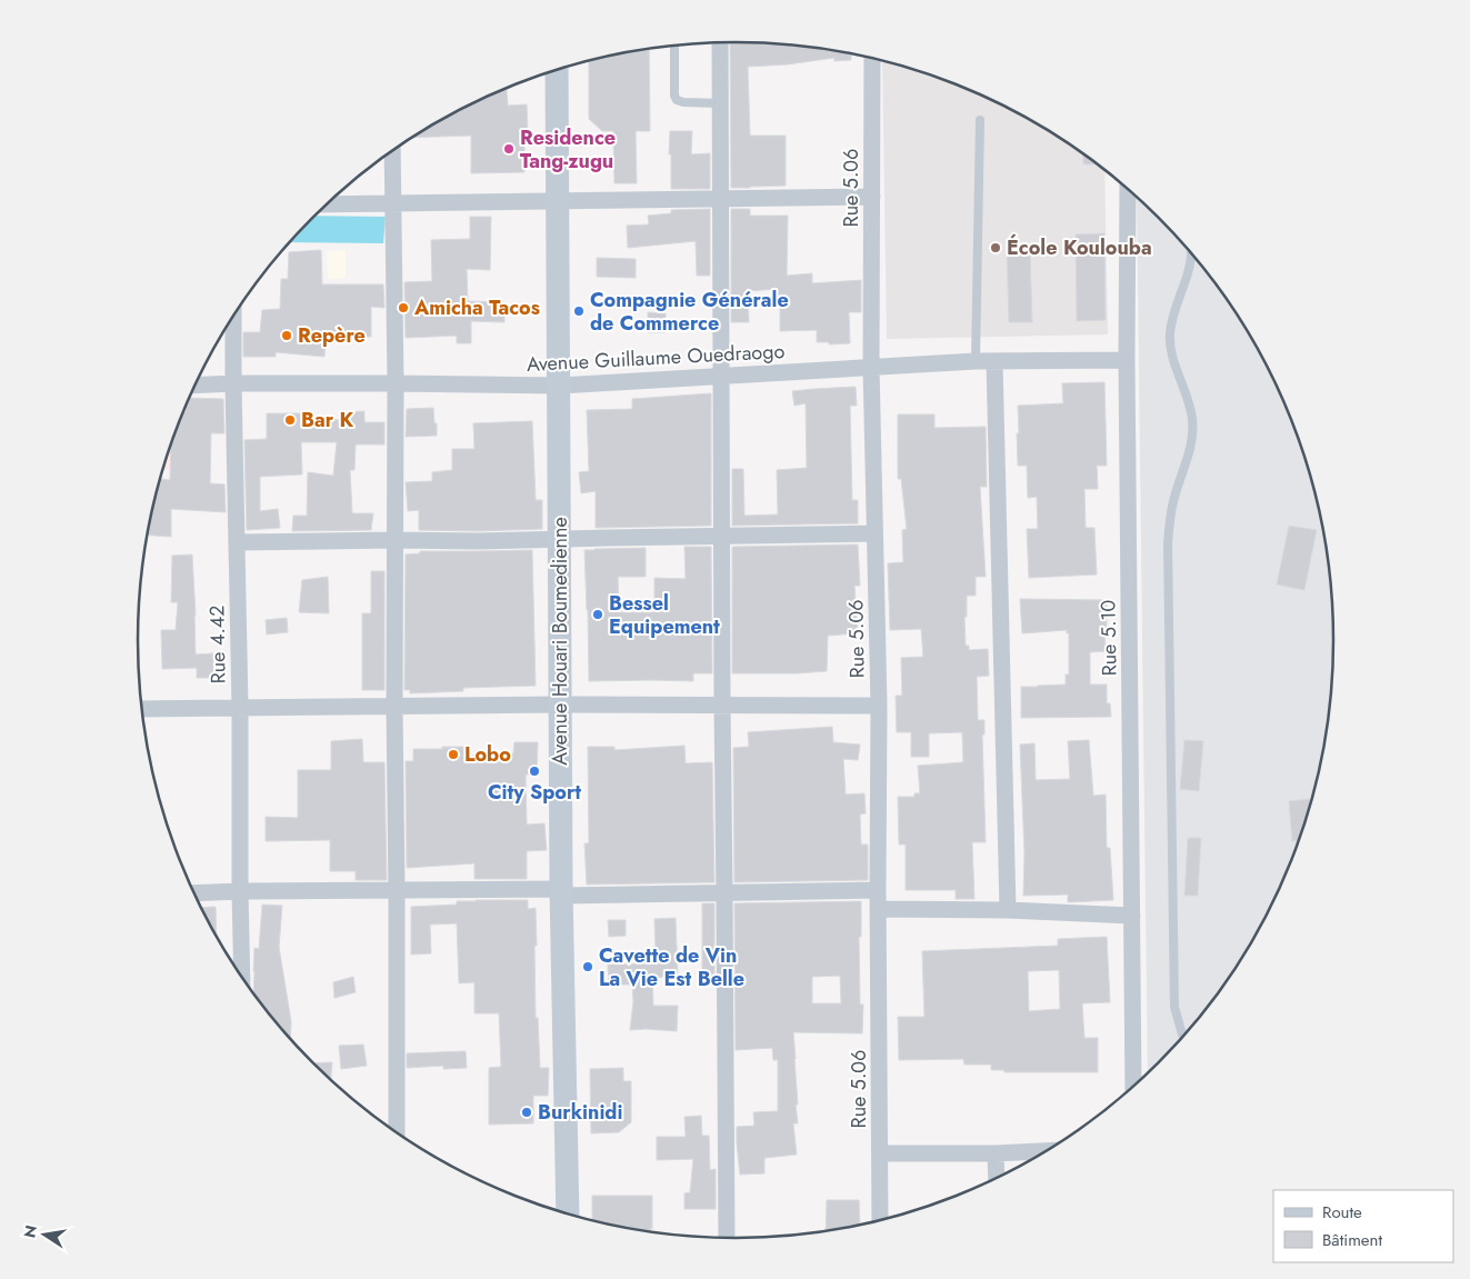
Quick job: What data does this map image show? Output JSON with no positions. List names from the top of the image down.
{
  "streets": {
    "main road": ["Avenue Houari Boumedienne"],
    "street": [
      "Rue 5.06",
      "Avenue Guillaume Ouedraogo",
      "Rue 5.10",
      "Rue 4.42"
    ]
  },
  "crossings": [
    ["Rue 5.06", "Avenue Guillaume Ouedraogo"],
    ["Avenue Guillaume Ouedraogo", "Rue 5.10"],
    ["Avenue Guillaume Ouedraogo", "Avenue Houari Boumedienne"],
    ["Avenue Guillaume Ouedraogo", "Rue 4.42"]
  ],
  "places": [
    "Residence Tang-zugu",
    "École Koulouba",
    "Amicha Tacos",
    "Compagnie Générale de Commerce",
    "Repère",
    "Bar K",
    "Bessel Equipement",
    "Lobo",
    "City Sport",
    "Cavette de Vin La Vie Est Belle",
    "Burkinidi"
  ],
  "legend": ["Route", "Bâtiment"],
  "north": "left"
}
